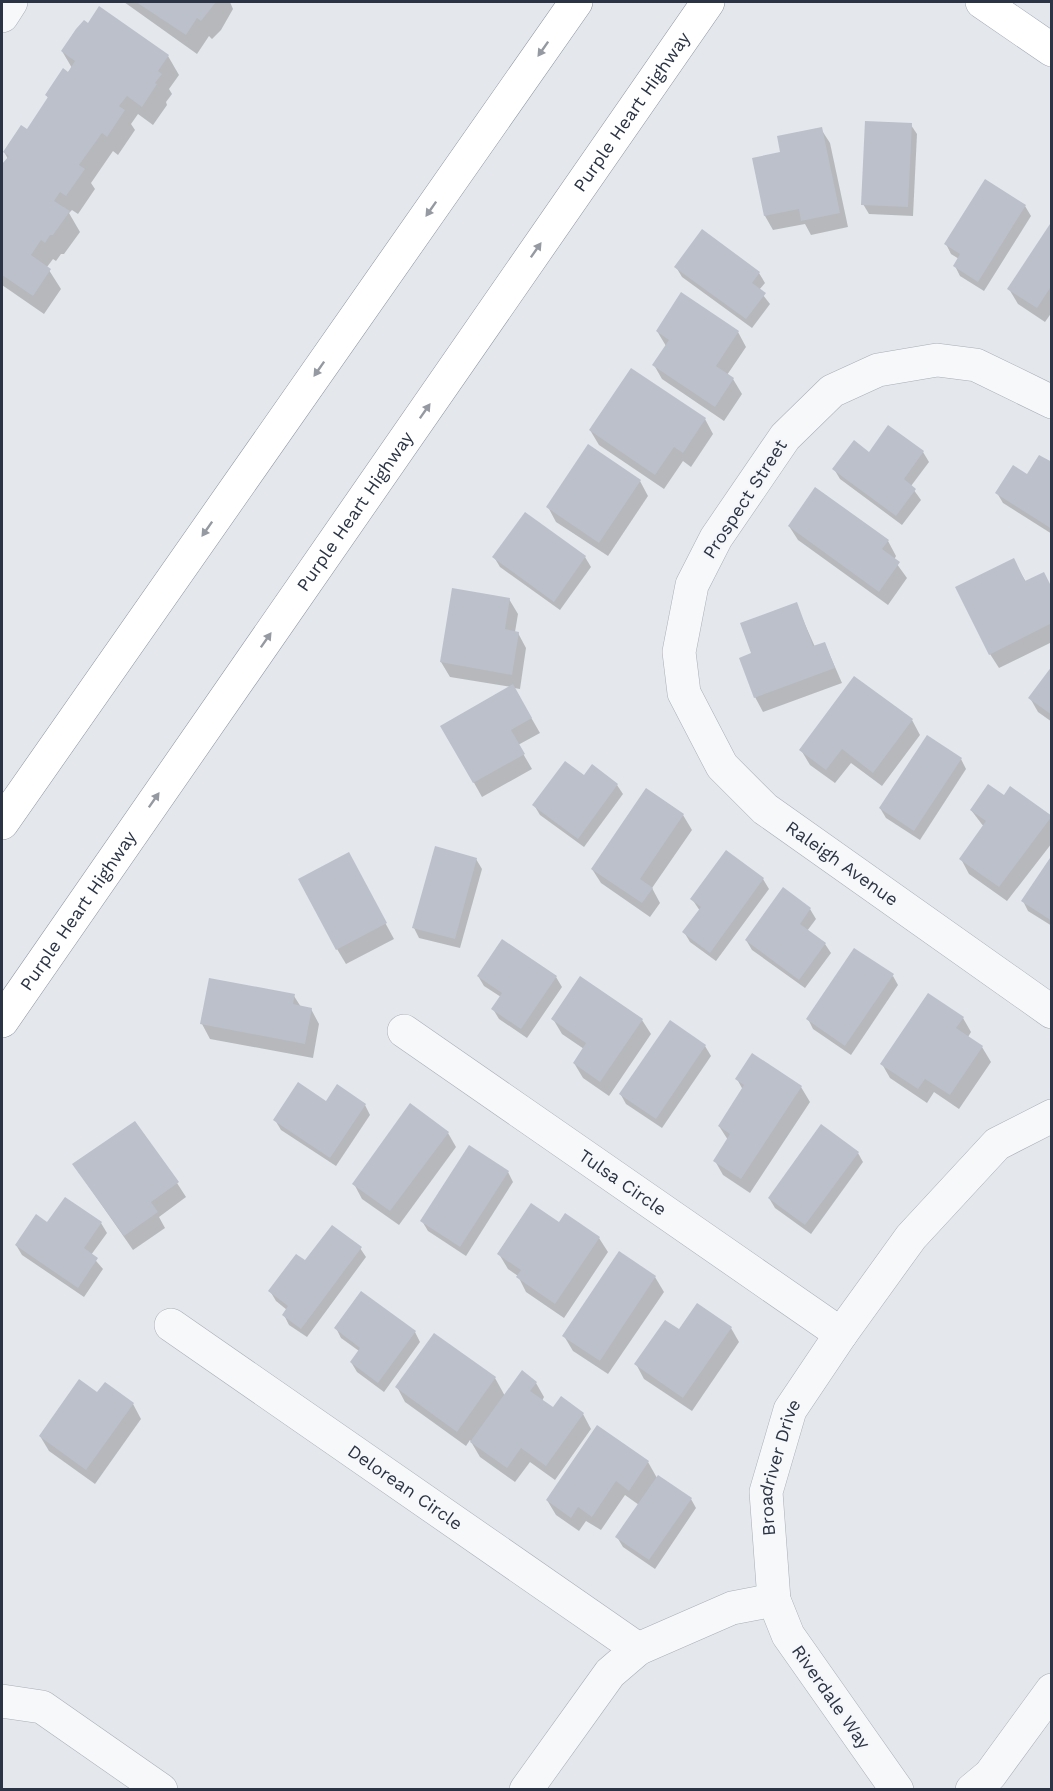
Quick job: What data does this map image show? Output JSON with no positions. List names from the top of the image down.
{
  "streets": {
    "main road": ["Purple Heart Highway"],
    "street": [
      "Prospect Street",
      "Raleigh Avenue",
      "Tulsa Circle",
      "Broadriver Drive",
      "Delorean Circle",
      "Riverdale Way"
    ]
  },
  "crossings": [
    ["Prospect Street", "Raleigh Avenue"],
    ["Tulsa Circle", "Broadriver Drive"],
    ["Broadriver Drive", "Riverdale Way"]
  ]
}
